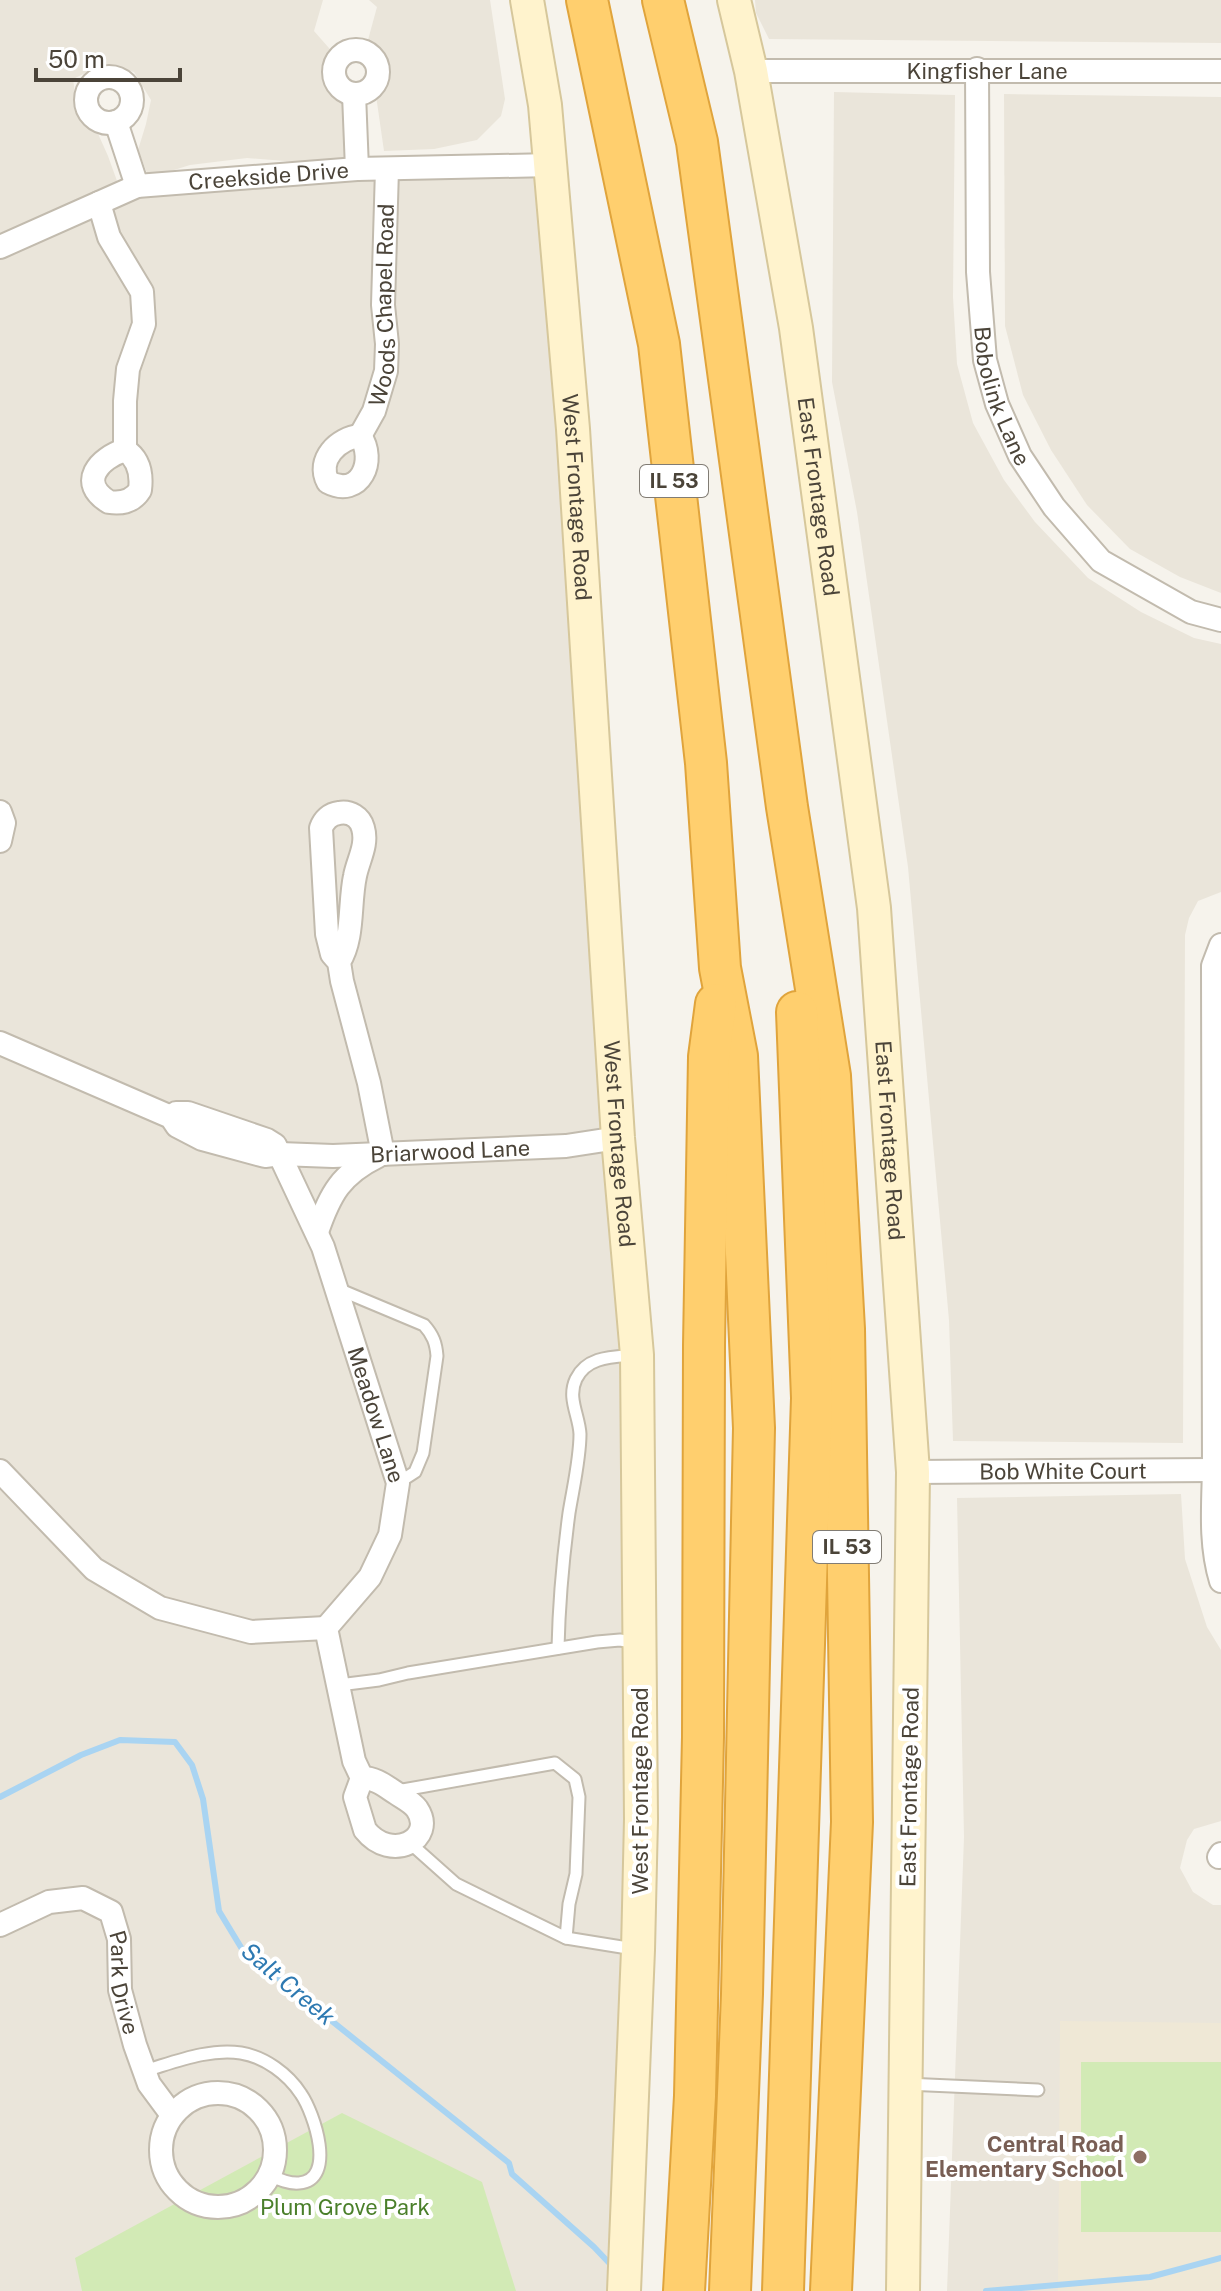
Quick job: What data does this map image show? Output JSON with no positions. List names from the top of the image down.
{
  "streets": {
    "highway": ["IL 53"],
    "street": [
      "Kingfisher Lane",
      "Creekside Drive",
      "Woods Chapel Road",
      "Bobolink Lane",
      "East Frontage Road",
      "West Frontage Road",
      "Briarwood Lane",
      "Meadow Lane",
      "Bob White Court",
      "Park Drive"
    ]
  },
  "crossings": [
    ["Kingfisher Lane", "Bobolink Lane"],
    ["Kingfisher Lane", "East Frontage Road"],
    ["Creekside Drive", "Woods Chapel Road"],
    ["Creekside Drive", "West Frontage Road"],
    ["East Frontage Road", "Bob White Court"],
    ["West Frontage Road", "Briarwood Lane"],
    ["Briarwood Lane", "Meadow Lane"]
  ],
  "water": ["Salt Creek"],
  "parks": ["Plum Grove Park"],
  "places": ["Central Road Elementary School"],
  "scale_bar": "50 m"
}
